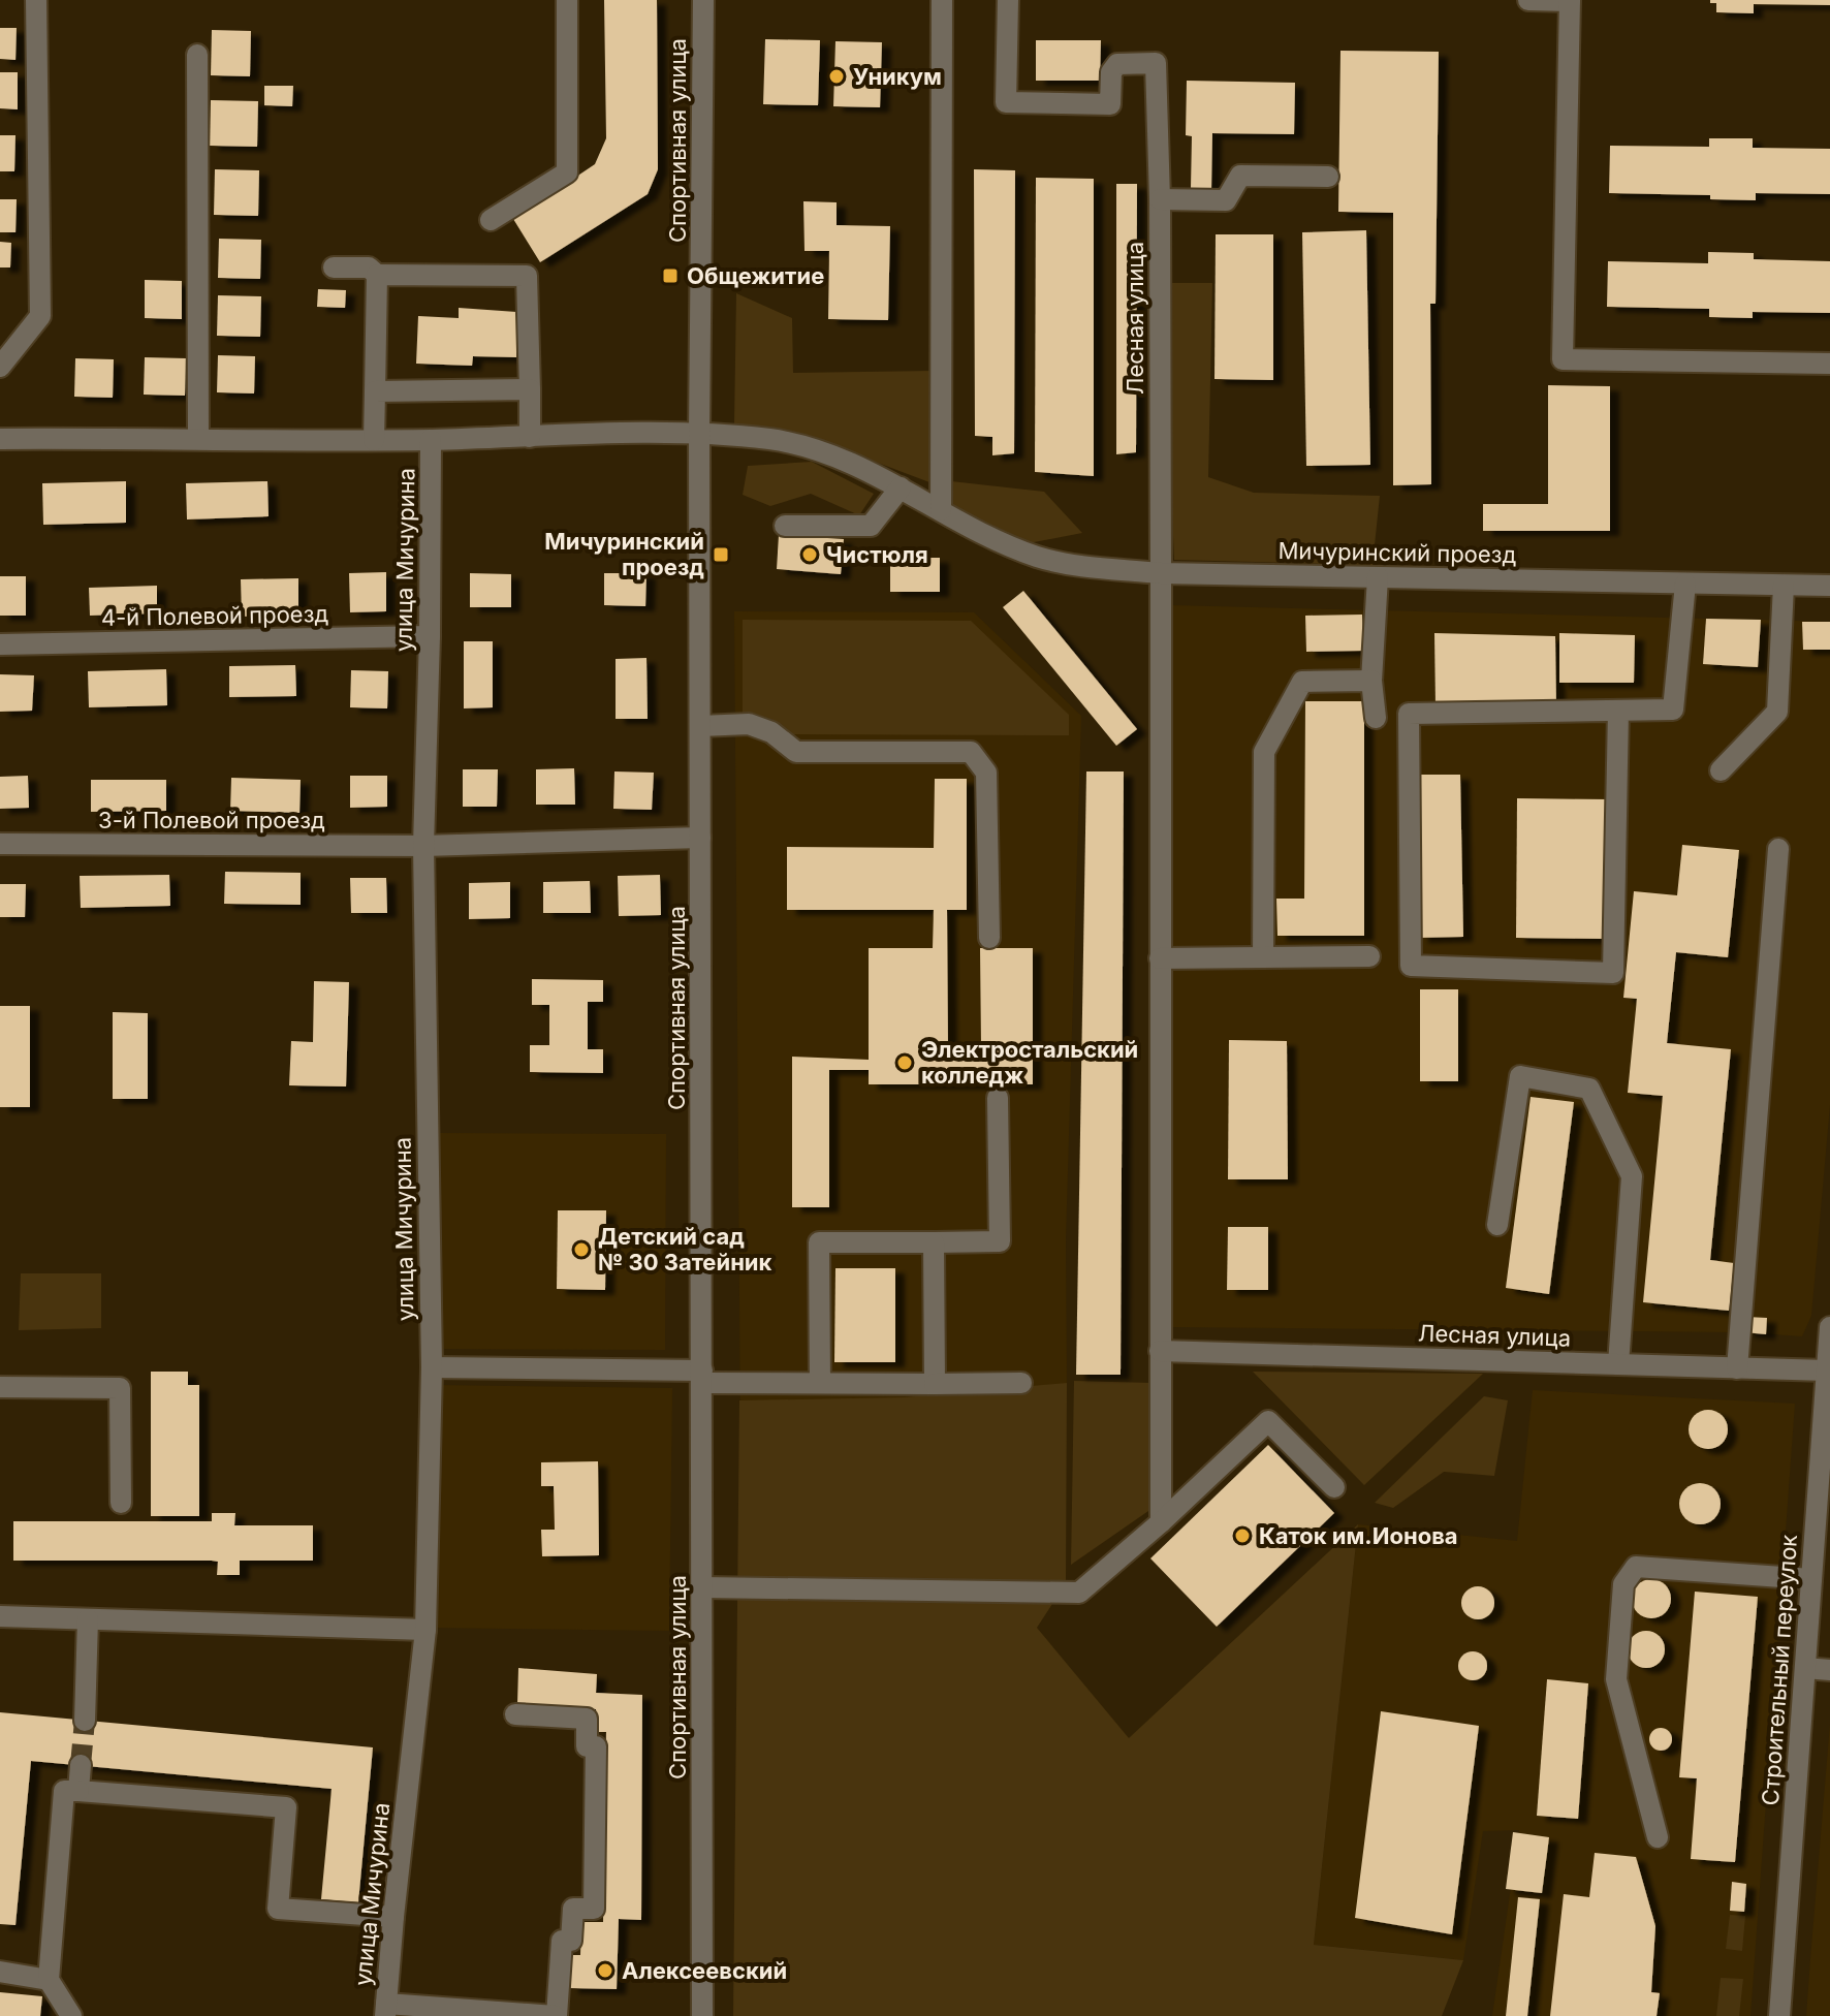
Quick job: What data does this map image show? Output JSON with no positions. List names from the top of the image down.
{
  "streets": {
    "street": [
      "Спортивная улица",
      "Лесная улица",
      "Мичуринский проезд",
      "улица Мичурина",
      "4-й Полевой проезд",
      "3-й Полевой проезд",
      "Строительный переулок"
    ]
  },
  "crossings": [
    ["Спортивная улица", "Мичуринский проезд"],
    ["Спортивная улица", "3-й Полевой проезд"],
    ["Лесная улица", "Мичуринский проезд"],
    ["Лесная улица", "Строительный переулок"],
    ["Мичуринский проезд", "улица Мичурина"],
    ["улица Мичурина", "4-й Полевой проезд"],
    ["улица Мичурина", "3-й Полевой проезд"]
  ],
  "places": {
    "other": [
      "Уникум",
      "Чистюля",
      "Электростальский колледж",
      "Детский сад № 30 Затейник",
      "Каток им.Ионова",
      "Алексеевский"
    ],
    "transit": ["Общежитие", "Мичуринский проезд"]
  }
}
